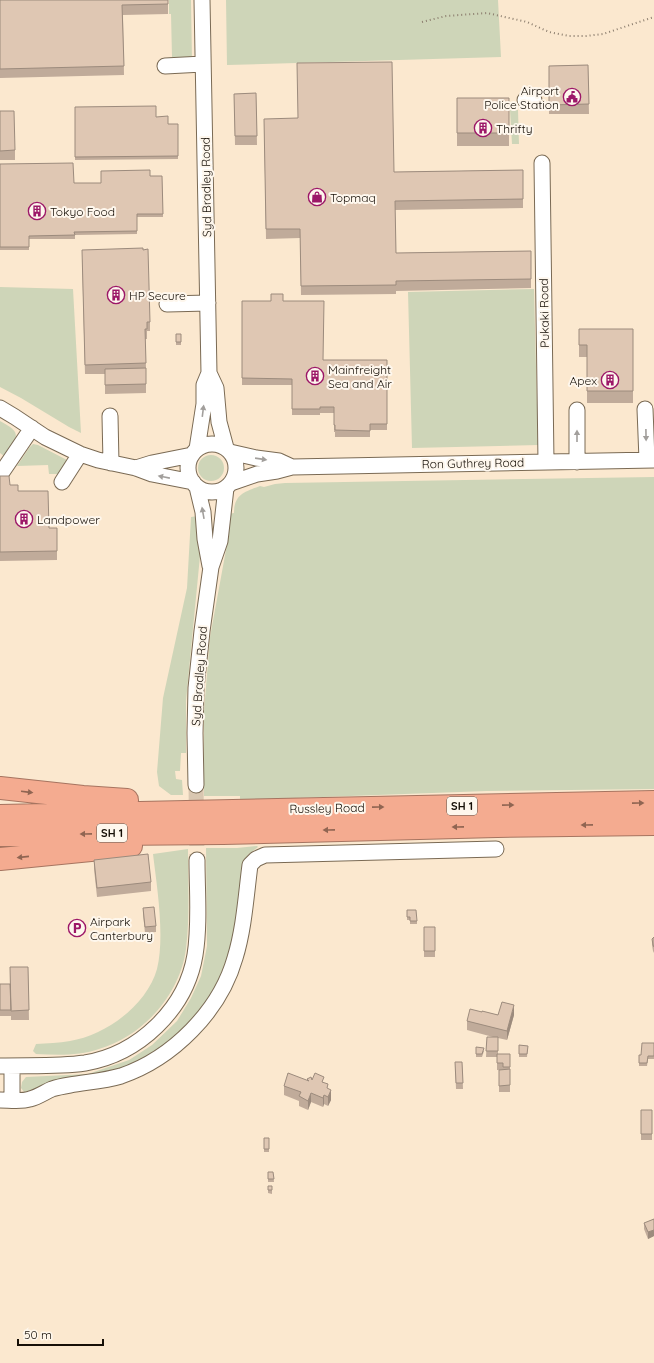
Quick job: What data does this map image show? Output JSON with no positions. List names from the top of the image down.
{
  "streets": {
    "highway": ["SH 1", "Russley Road"],
    "street": ["Syd Bradley Road", "Pukaki Road", "Ron Guthrey Road"]
  },
  "crossings": [
    ["Syd Bradley Road", "Ron Guthrey Road"],
    ["Pukaki Road", "Ron Guthrey Road"]
  ],
  "places": {
    "public building": ["Airport Police Station"],
    "building": [
      "Thrifty",
      "Tokyo Food",
      "HP Secure",
      "Mainfreight Sea and Air",
      "Apex",
      "Landpower"
    ],
    "shop": ["Topmaq"],
    "parking": ["Airpark Canterbury"]
  },
  "scale_bar": "50 m"
}
